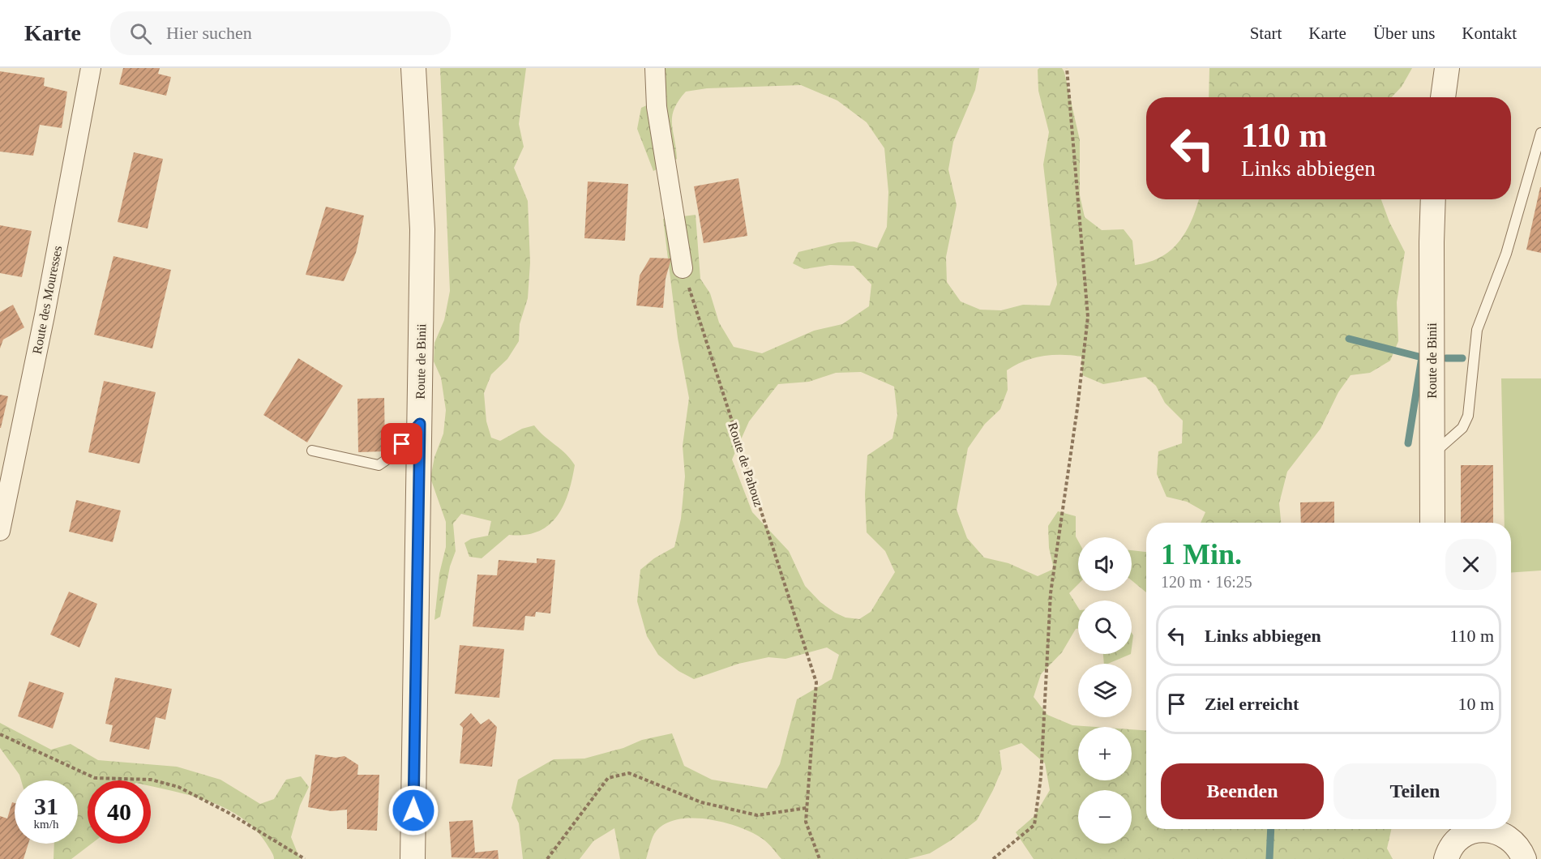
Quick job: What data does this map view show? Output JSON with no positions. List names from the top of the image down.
{
  "streets": {
    "street": ["Route des Mouresses", "Route de Binii"],
    "path": ["Route de Pahouz"]
  },
  "page": {
    "header": "Karte",
    "search": "Hier suchen",
    "nav": [
      "Start",
      "Karte",
      "Über uns",
      "Kontakt"
    ],
    "turn": ["110 m", "Links abbiegen"],
    "heading": ["1 Min.", "120 m · 16:25"],
    "map_buttons": ["+", "−"],
    "list": [
      {
        "name": "Links abbiegen",
        "value": "110 m"
      },
      {
        "name": "Ziel erreicht",
        "value": "10 m"
      }
    ],
    "buttons": ["Beenden", "Teilen"],
    "speed": "31 km/h",
    "limit": "40"
  }
}
